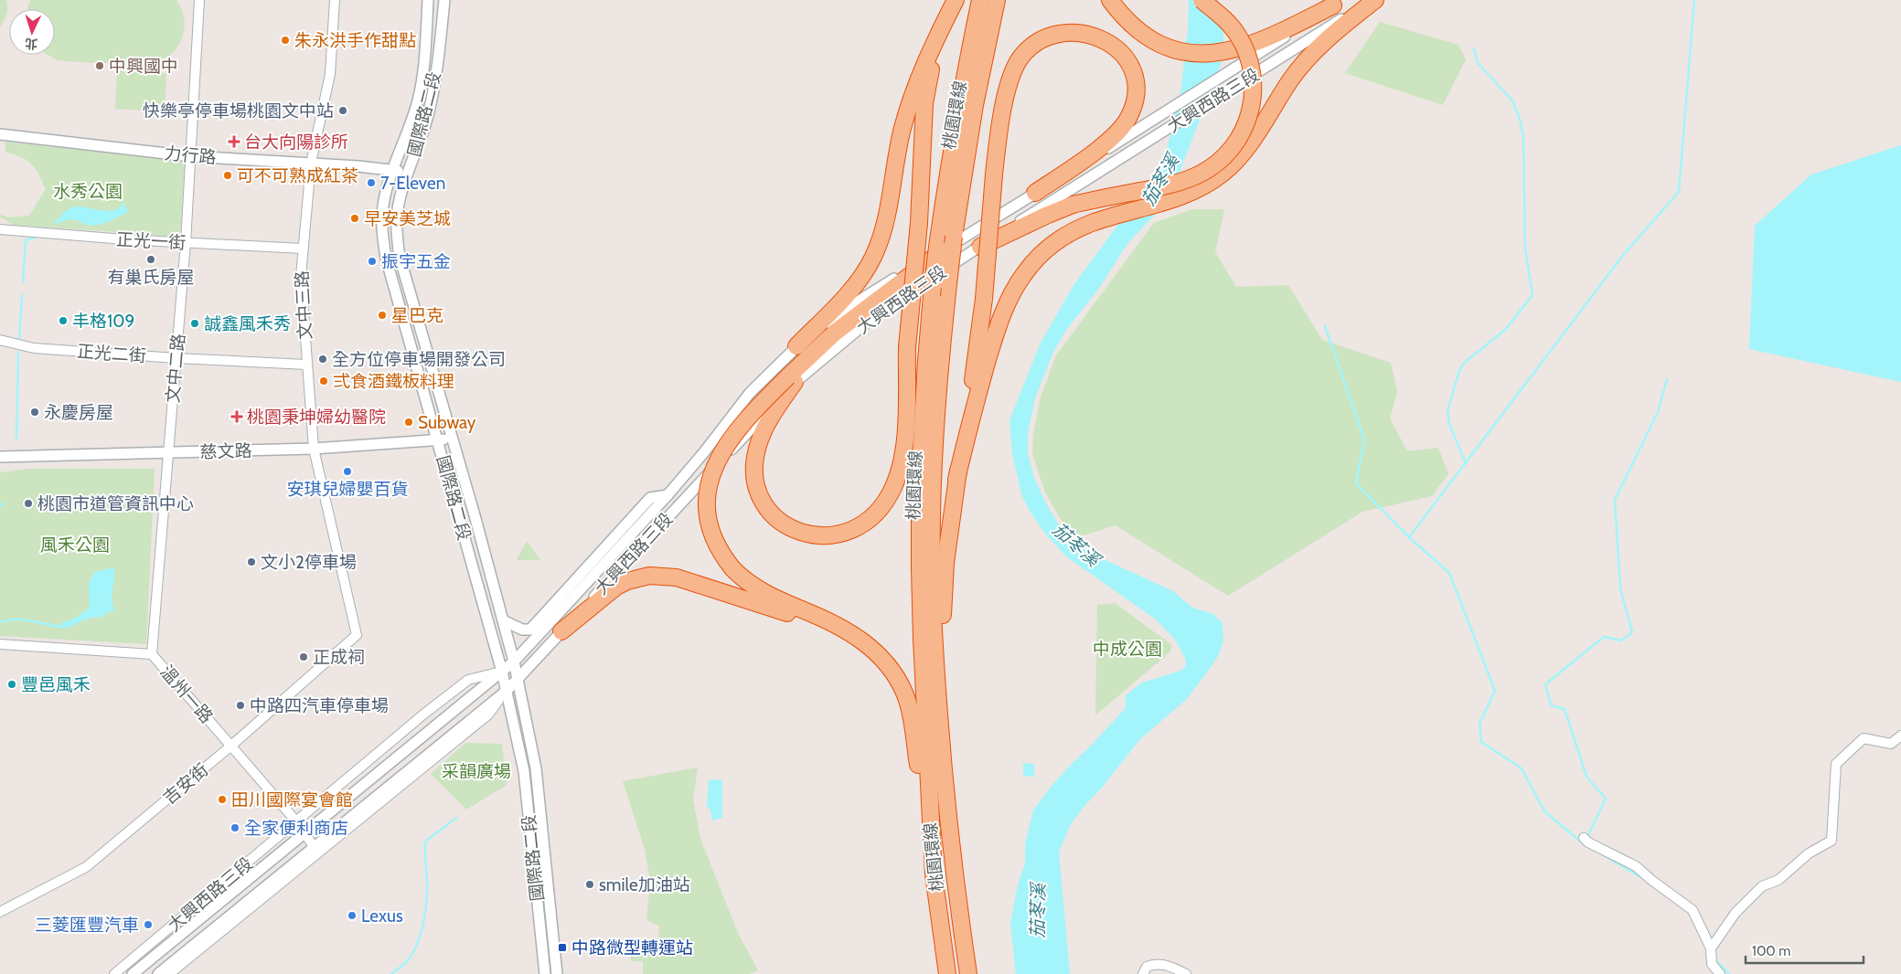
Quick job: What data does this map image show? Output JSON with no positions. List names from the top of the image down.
{
  "streets": {
    "highway": ["桃園環線"],
    "street": [
      "大興西路三段",
      "國際路二段",
      "力行路",
      "正光一街",
      "文中三路",
      "正光二街",
      "文中二路",
      "慈文路",
      "溫州一路",
      "吉安街"
    ]
  },
  "crossings": [
    ["大興西路三段", "國際路二段"],
    ["大興西路三段", "桃園環線"],
    ["大興西路三段", "溫州一路"],
    ["國際路二段", "力行路"],
    ["國際路二段", "慈文路"],
    ["力行路", "文中三路"],
    ["力行路", "文中二路"],
    ["正光一街", "文中三路"],
    ["正光一街", "文中二路"],
    ["文中三路", "正光二街"],
    ["文中三路", "慈文路"],
    ["文中三路", "吉安街"],
    ["正光二街", "文中二路"],
    ["文中二路", "慈文路"],
    ["文中二路", "溫州一路"],
    ["溫州一路", "吉安街"]
  ],
  "water": ["茄苳溪"],
  "parks": [
    "水秀公園",
    "風禾公園",
    "中成公園",
    "采韻廣場"
  ],
  "places": {
    "other": [
      "朱永洪手作甜點",
      "中興國中",
      "快樂亭停車場桃園文中站",
      "可不可熟成紅茶",
      "7-Eleven",
      "早安美芝城",
      "有巢氏房屋",
      "振宇五金",
      "星巴克",
      "丰格109",
      "誠鑫風禾秀",
      "全方位停車場開發公司",
      "弍食酒鐵板料理",
      "永慶房屋",
      "Subway",
      "安琪兒婦嬰百貨",
      "桃園市道管資訊中心",
      "文小2停車場",
      "正成祠",
      "豐邑風禾",
      "中路四汽車停車場",
      "田川國際宴會館",
      "全家便利商店",
      "smile加油站",
      "Lexus",
      "三菱匯豐汽車"
    ],
    "health": ["台大向陽診所", "桃園秉坤婦幼醫院"],
    "transit": ["中路微型轉運站"]
  },
  "scale_bar": "100 m",
  "north": "bottom"
}
